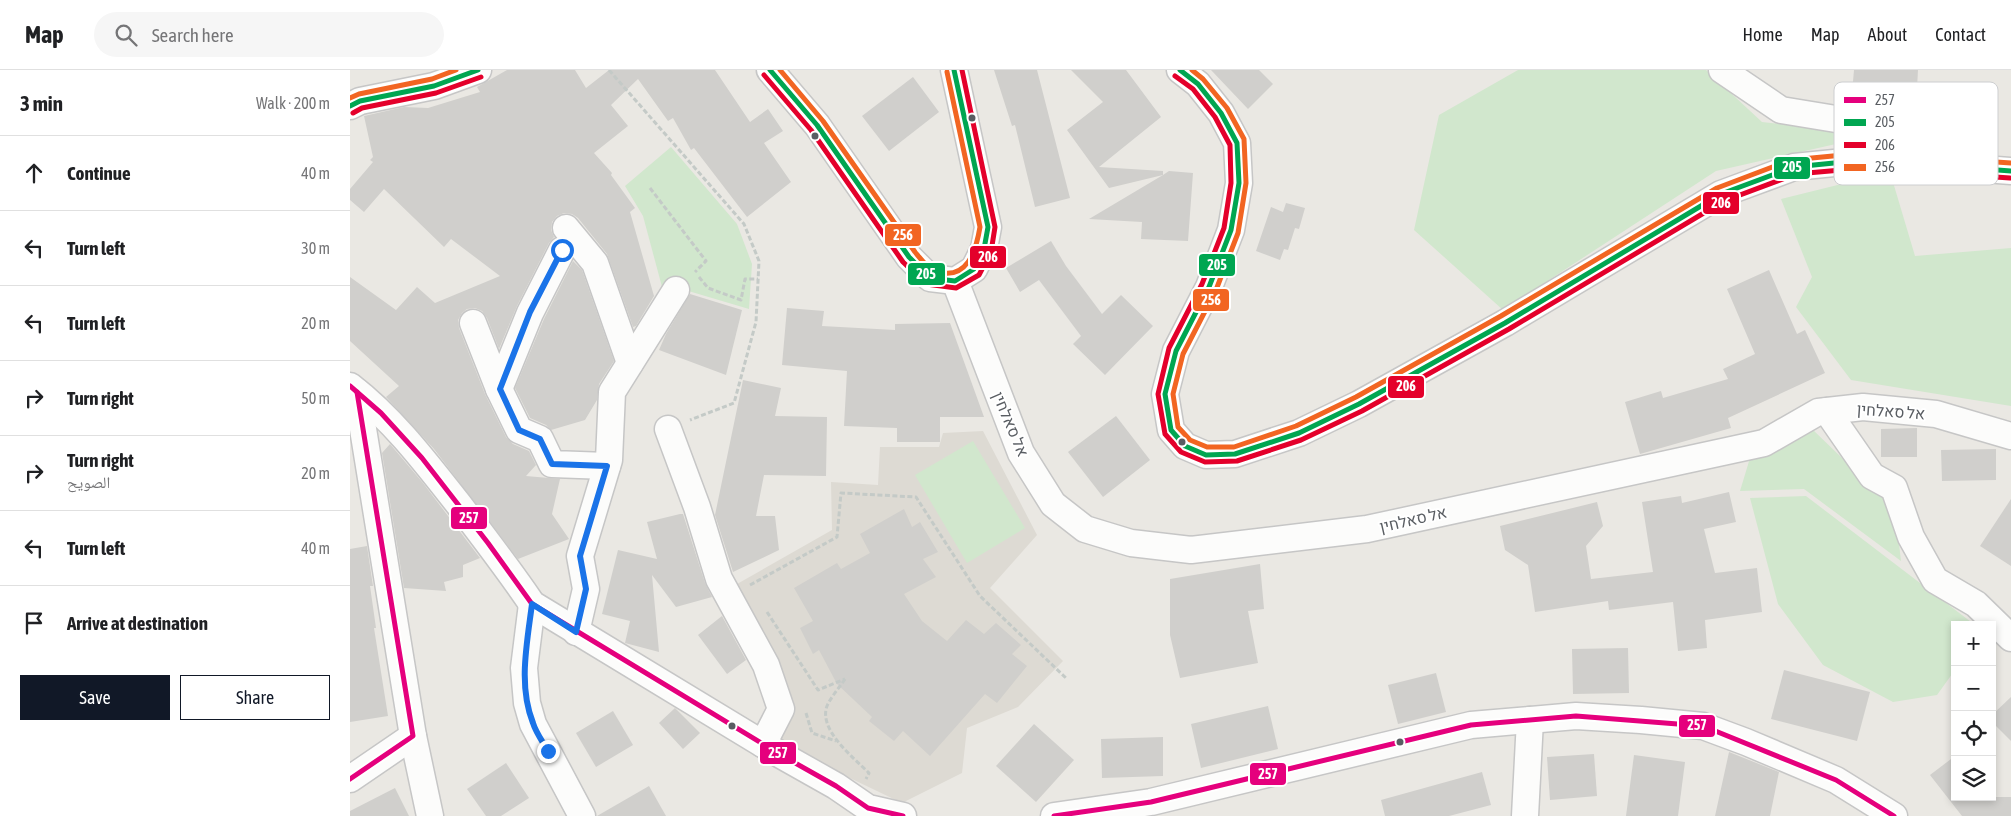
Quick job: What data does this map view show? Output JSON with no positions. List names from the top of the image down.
{
  "streets": {
    "street": ["אל סאלחין"]
  },
  "lines": [
    "transit line 205",
    "transit line 206",
    "transit line 256",
    "transit line 257"
  ],
  "legend": [
    "257",
    "205",
    "206",
    "256"
  ],
  "page": {
    "header": "Map",
    "search": "Search here",
    "nav": [
      "Home",
      "Map",
      "About",
      "Contact"
    ],
    "heading": ["3 min", "Walk · 200 m"],
    "list": [
      ["Continue", "40 m"],
      ["Turn left", "30 m"],
      ["Turn left", "20 m"],
      ["Turn right", "50 m"],
      ["Turn right", "الصويح", "20 m"],
      ["Turn left", "40 m"],
      "Arrive at destination"
    ],
    "map_buttons": ["+", "−"],
    "buttons": ["Save", "Share"]
  }
}
